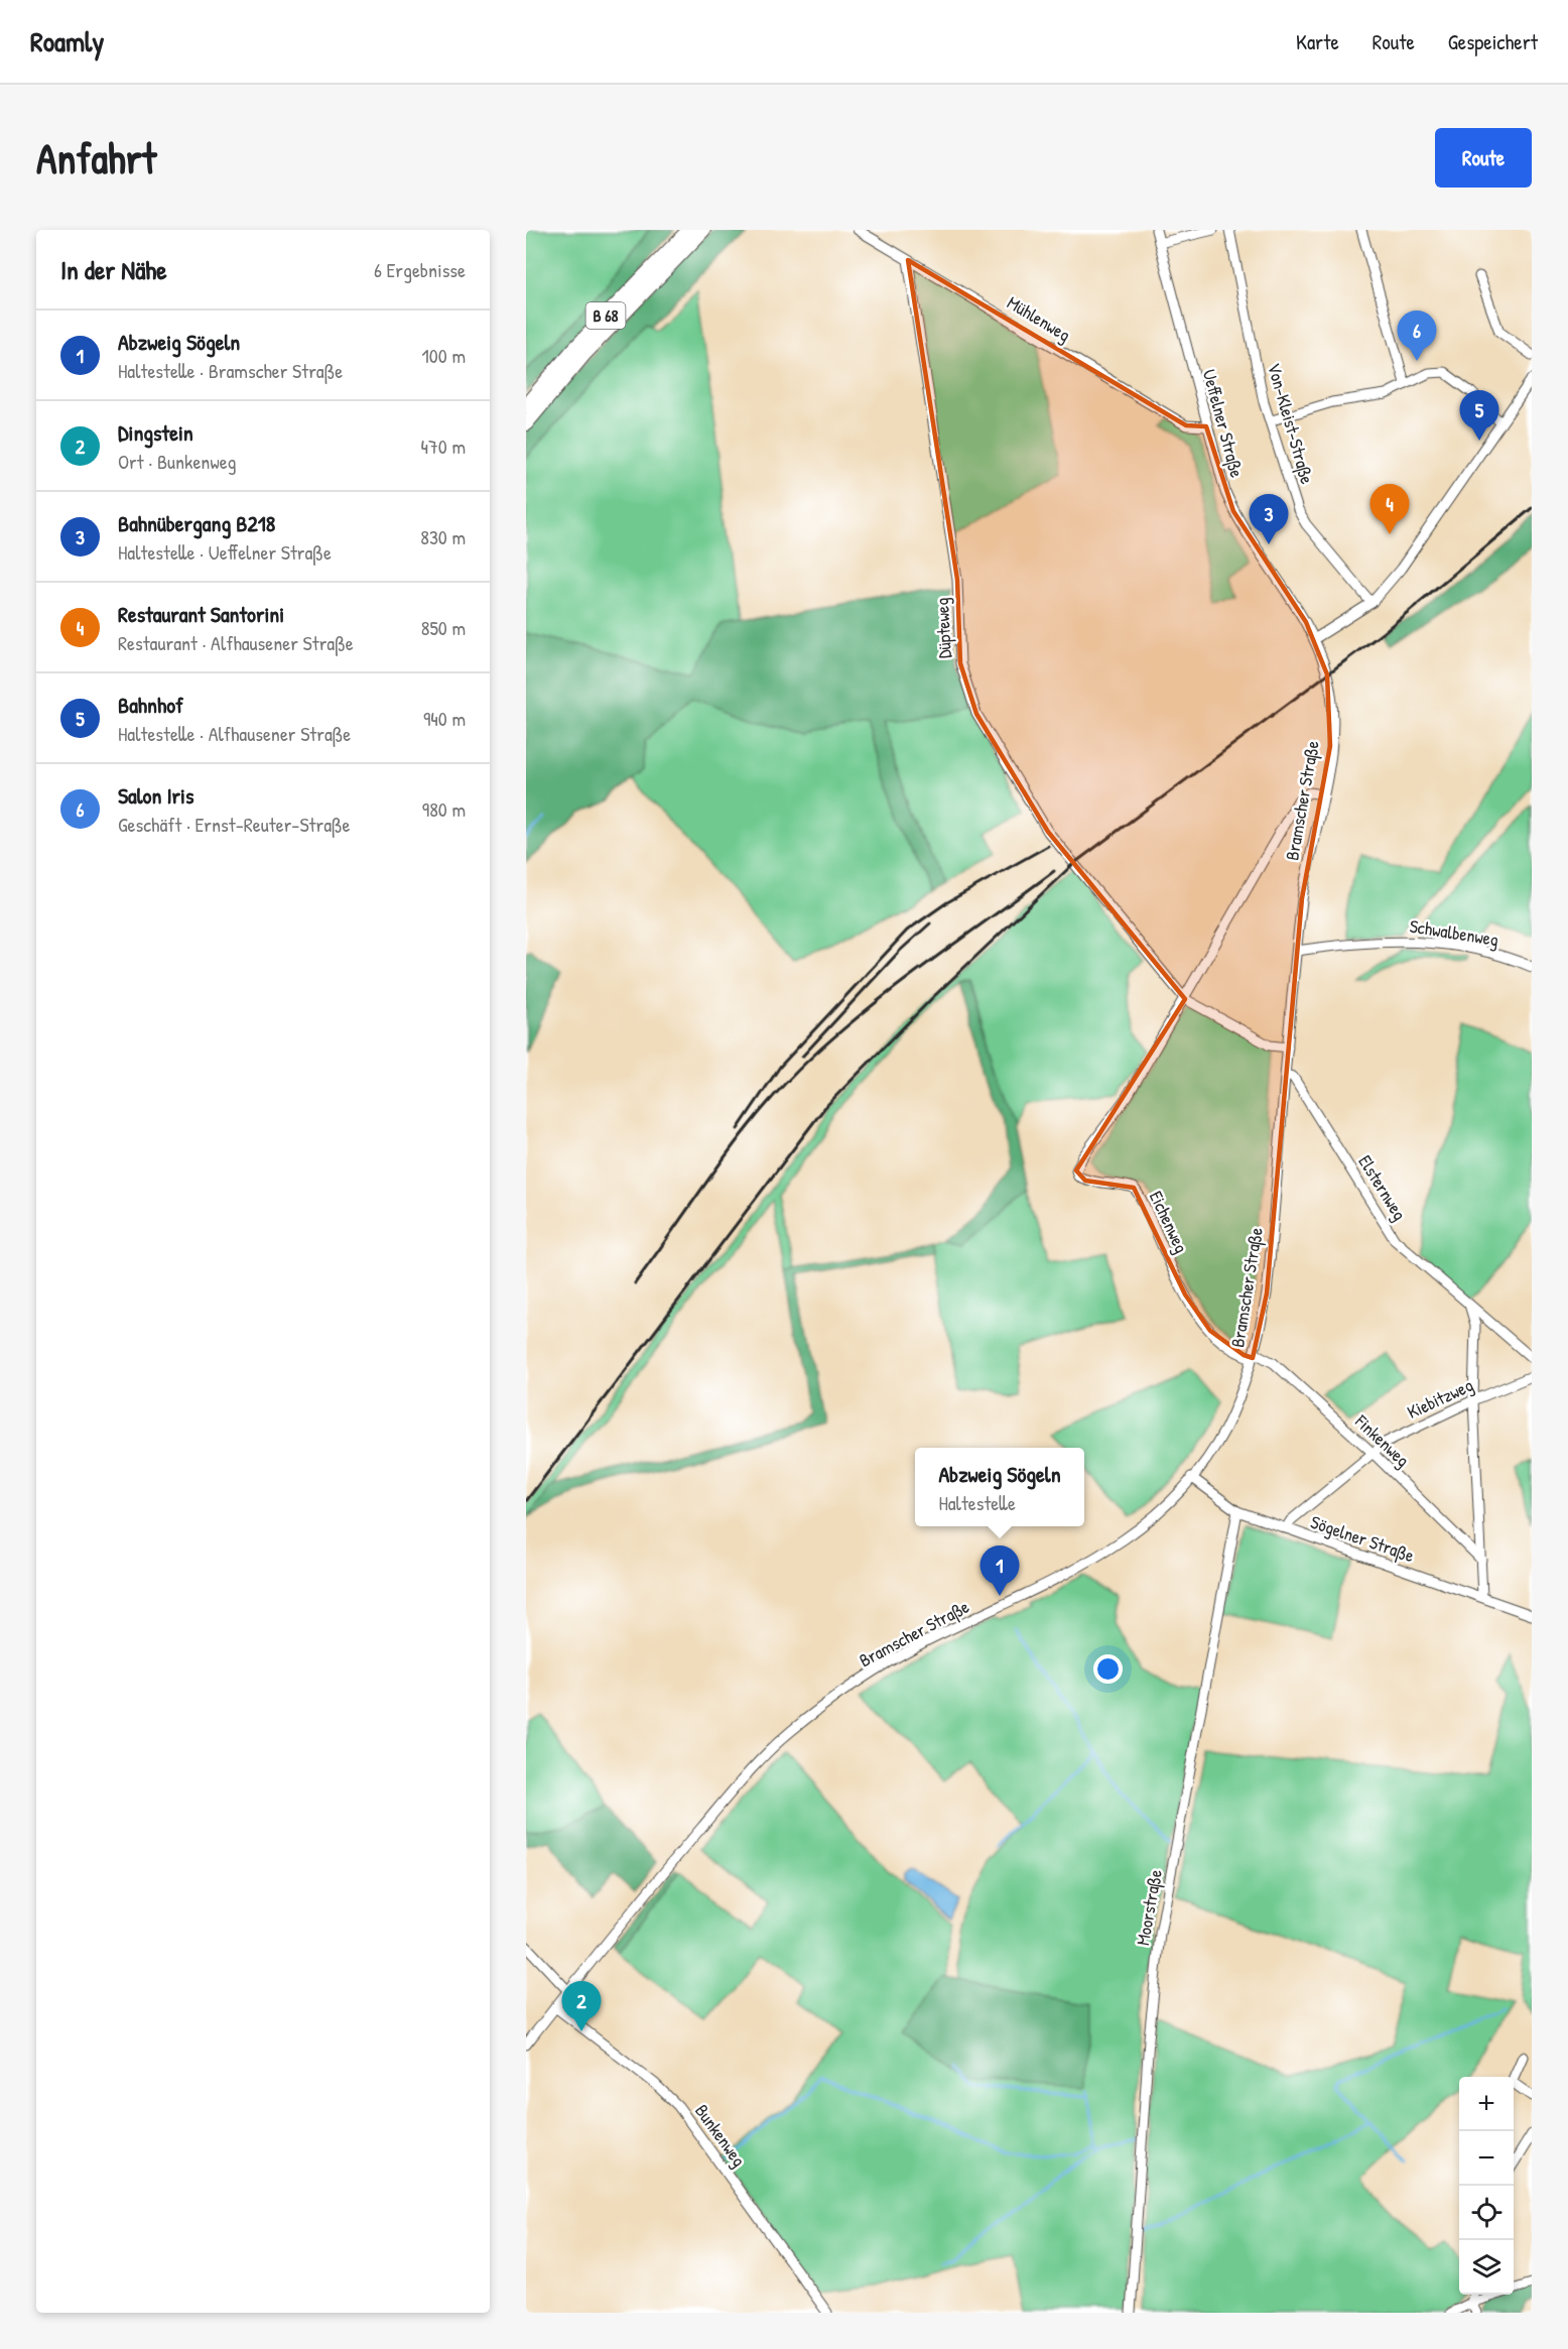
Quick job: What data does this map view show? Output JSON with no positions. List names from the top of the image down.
{
  "streets": {
    "highway": ["B 68"],
    "street": [
      "Mühlenweg",
      "Ueffelner Straße",
      "Von-Kleist-Straße",
      "Düpteweg",
      "Bramscher Straße",
      "Schwalbenweg",
      "Elsternweg",
      "Eichenweg",
      "Kiebitzweg",
      "Finkenweg",
      "Sögelner Straße",
      "Moorstraße",
      "Bunkenweg"
    ]
  },
  "crossings": [
    ["Mühlenweg", "Ueffelner Straße"],
    ["Mühlenweg", "Düpteweg"],
    ["Ueffelner Straße", "Bramscher Straße"],
    ["Düpteweg", "Eichenweg"],
    ["Bramscher Straße", "Schwalbenweg"],
    ["Bramscher Straße", "Elsternweg"],
    ["Bramscher Straße", "Eichenweg"],
    ["Bramscher Straße", "Finkenweg"],
    ["Bramscher Straße", "Sögelner Straße"],
    ["Bramscher Straße", "Bunkenweg"],
    ["Eichenweg", "Finkenweg"],
    ["Kiebitzweg", "Finkenweg"],
    ["Kiebitzweg", "Sögelner Straße"],
    ["Sögelner Straße", "Moorstraße"]
  ],
  "page": {
    "header": "Roamly",
    "nav": ["Karte", "Route", "Gespeichert"],
    "buttons": "Route",
    "title": "Anfahrt",
    "heading": ["In der Nähe", "6 Ergebnisse"],
    "list": [
      {
        "mark": "1",
        "name": "Abzweig Sögeln",
        "note": "Haltestelle · Bramscher Straße",
        "value": "100 m"
      },
      {
        "mark": "2",
        "name": "Dingstein",
        "note": "Ort · Bunkenweg",
        "value": "470 m"
      },
      {
        "mark": "3",
        "name": "Bahnübergang B218",
        "note": "Haltestelle · Ueffelner Straße",
        "value": "830 m"
      },
      {
        "mark": "4",
        "name": "Restaurant Santorini",
        "note": "Restaurant · Alfhausener Straße",
        "value": "850 m"
      },
      {
        "mark": "5",
        "name": "Bahnhof",
        "note": "Haltestelle · Alfhausener Straße",
        "value": "940 m"
      },
      {
        "mark": "6",
        "name": "Salon Iris",
        "note": "Geschäft · Ernst-Reuter-Straße",
        "value": "980 m"
      }
    ],
    "pins": [
      "6",
      "5",
      "4",
      "3",
      "1",
      "2"
    ],
    "popup": ["Abzweig Sögeln", "Haltestelle"],
    "map_buttons": ["+", "−"]
  }
}
